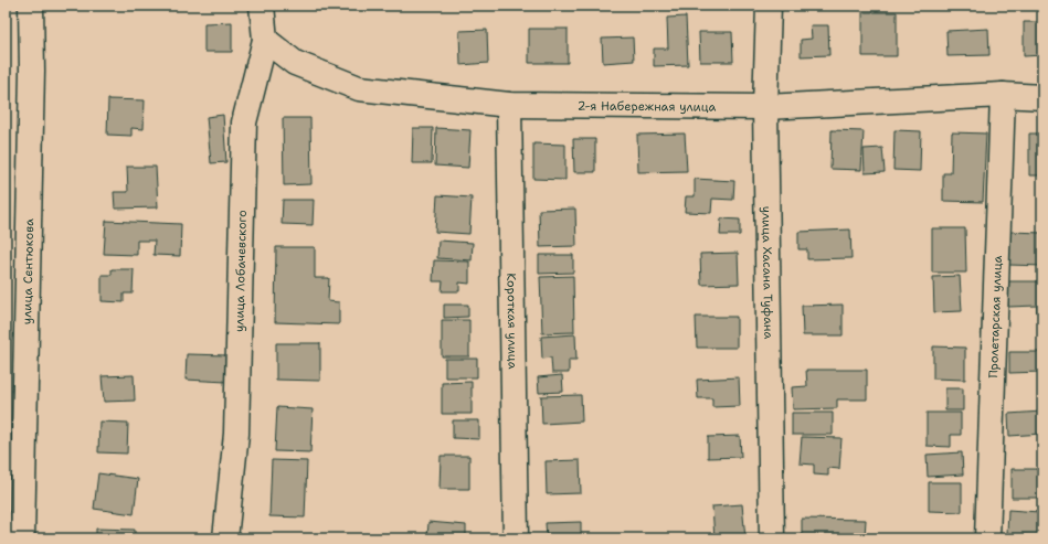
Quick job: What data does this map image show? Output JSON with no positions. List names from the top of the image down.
{
  "streets": {
    "street": [
      "2-я Набережная улица",
      "улица Лобачевского",
      "улица Хасана Туфана",
      "улица Сентюкова",
      "Пролетарская улица",
      "Короткая улица"
    ]
  },
  "crossings": [
    ["2-я Набережная улица", "улица Лобачевского"],
    ["2-я Набережная улица", "улица Хасана Туфана"],
    ["2-я Набережная улица", "Пролетарская улица"],
    ["2-я Набережная улица", "Короткая улица"]
  ]
}
